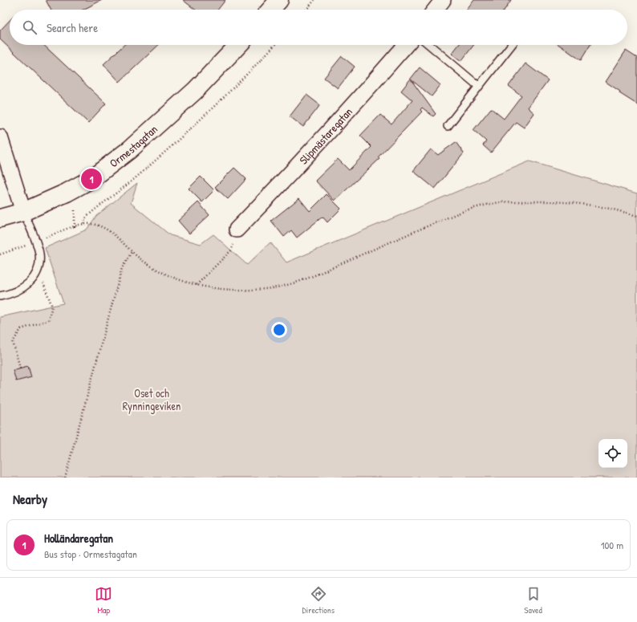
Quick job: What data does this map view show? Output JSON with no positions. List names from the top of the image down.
{
  "streets": {
    "street": ["Slipmästaregatan", "Ormestagatan"]
  },
  "parks": ["Oset och Rynningeviken"],
  "page": {
    "search": "Search here",
    "pins": "1",
    "heading": "Nearby",
    "list": [
      {
        "mark": "1",
        "name": "Holländaregatan",
        "note": "Bus stop · Ormestagatan",
        "value": "100 m"
      }
    ],
    "nav": ["Map", "Directions", "Saved"]
  }
}
